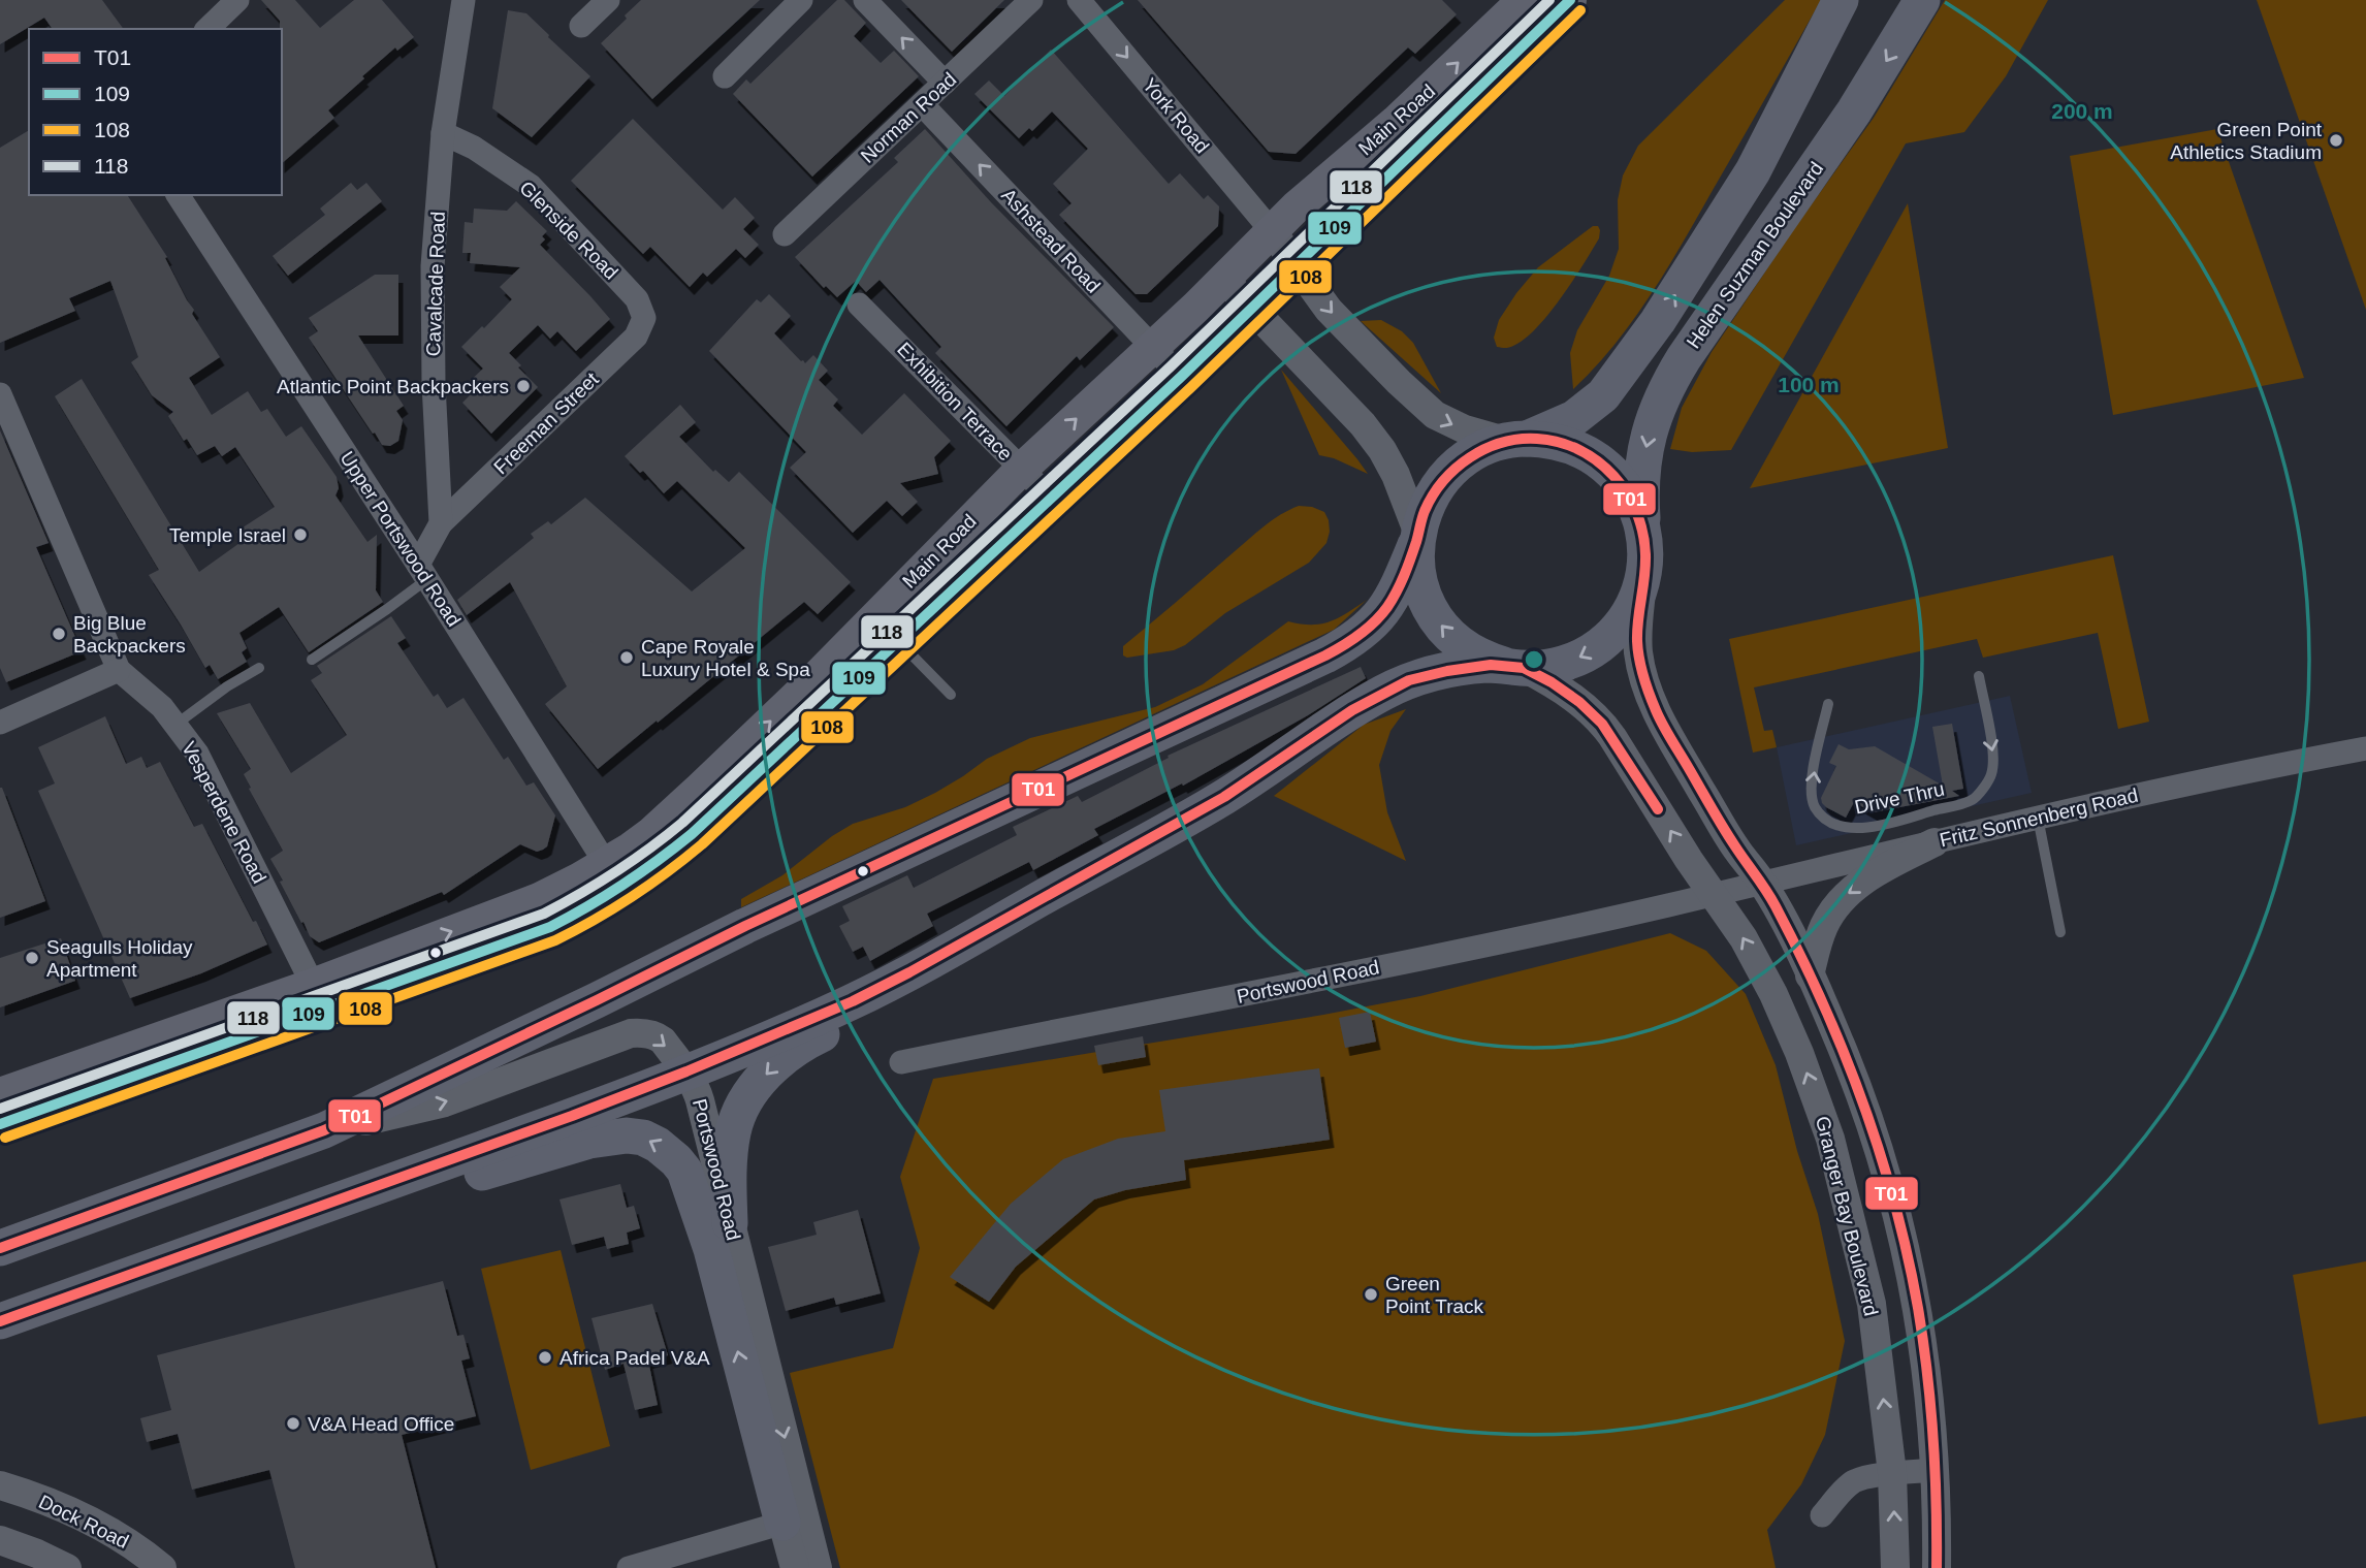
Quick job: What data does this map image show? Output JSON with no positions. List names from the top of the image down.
{
  "streets": {
    "main road": ["Main Road", "Helen Suzman Boulevard"],
    "street": [
      "York Road",
      "Norman Road",
      "Glenside Road",
      "Ashstead Road",
      "Cavalcade Road",
      "Exhibition Terrace",
      "Freeman Street",
      "Upper Portswood Road",
      "Vesperdene Road",
      "Fritz Sonnenberg Road",
      "Portswood Road",
      "Granger Bay Boulevard",
      "Dock Road"
    ],
    "lane": ["Drive Thru"]
  },
  "crossings": [
    ["York Road", "Main Road"],
    ["Norman Road", "Ashstead Road"],
    ["Main Road", "Ashstead Road"],
    ["Main Road", "Exhibition Terrace"],
    ["Main Road", "Upper Portswood Road"],
    ["Main Road", "Vesperdene Road"],
    ["Glenside Road", "Cavalcade Road"],
    ["Glenside Road", "Freeman Street"],
    ["Helen Suzman Boulevard", "Portswood Road"],
    ["Helen Suzman Boulevard", "Granger Bay Boulevard"],
    ["Cavalcade Road", "Freeman Street"],
    ["Fritz Sonnenberg Road", "Portswood Road"],
    ["Fritz Sonnenberg Road", "Granger Bay Boulevard"],
    ["Portswood Road", "Granger Bay Boulevard"]
  ],
  "one_way": ["York Road", "Ashstead Road"],
  "places": [
    "Green Point Athletics Stadium",
    "Atlantic Point Backpackers",
    "Temple Israel",
    "Big Blue Backpackers",
    "Cape Royale Luxury Hotel & Spa",
    "Seagulls Holiday Apartment",
    "Green Point Track",
    "Africa Padel V&A",
    "V&A Head Office"
  ],
  "lines": [
    "transit line 109",
    "transit line 118",
    "transit line 108",
    "transit line T01"
  ],
  "legend": [
    "T01",
    "109",
    "108",
    "118"
  ],
  "rings": ["200 m", "100 m"]
}
